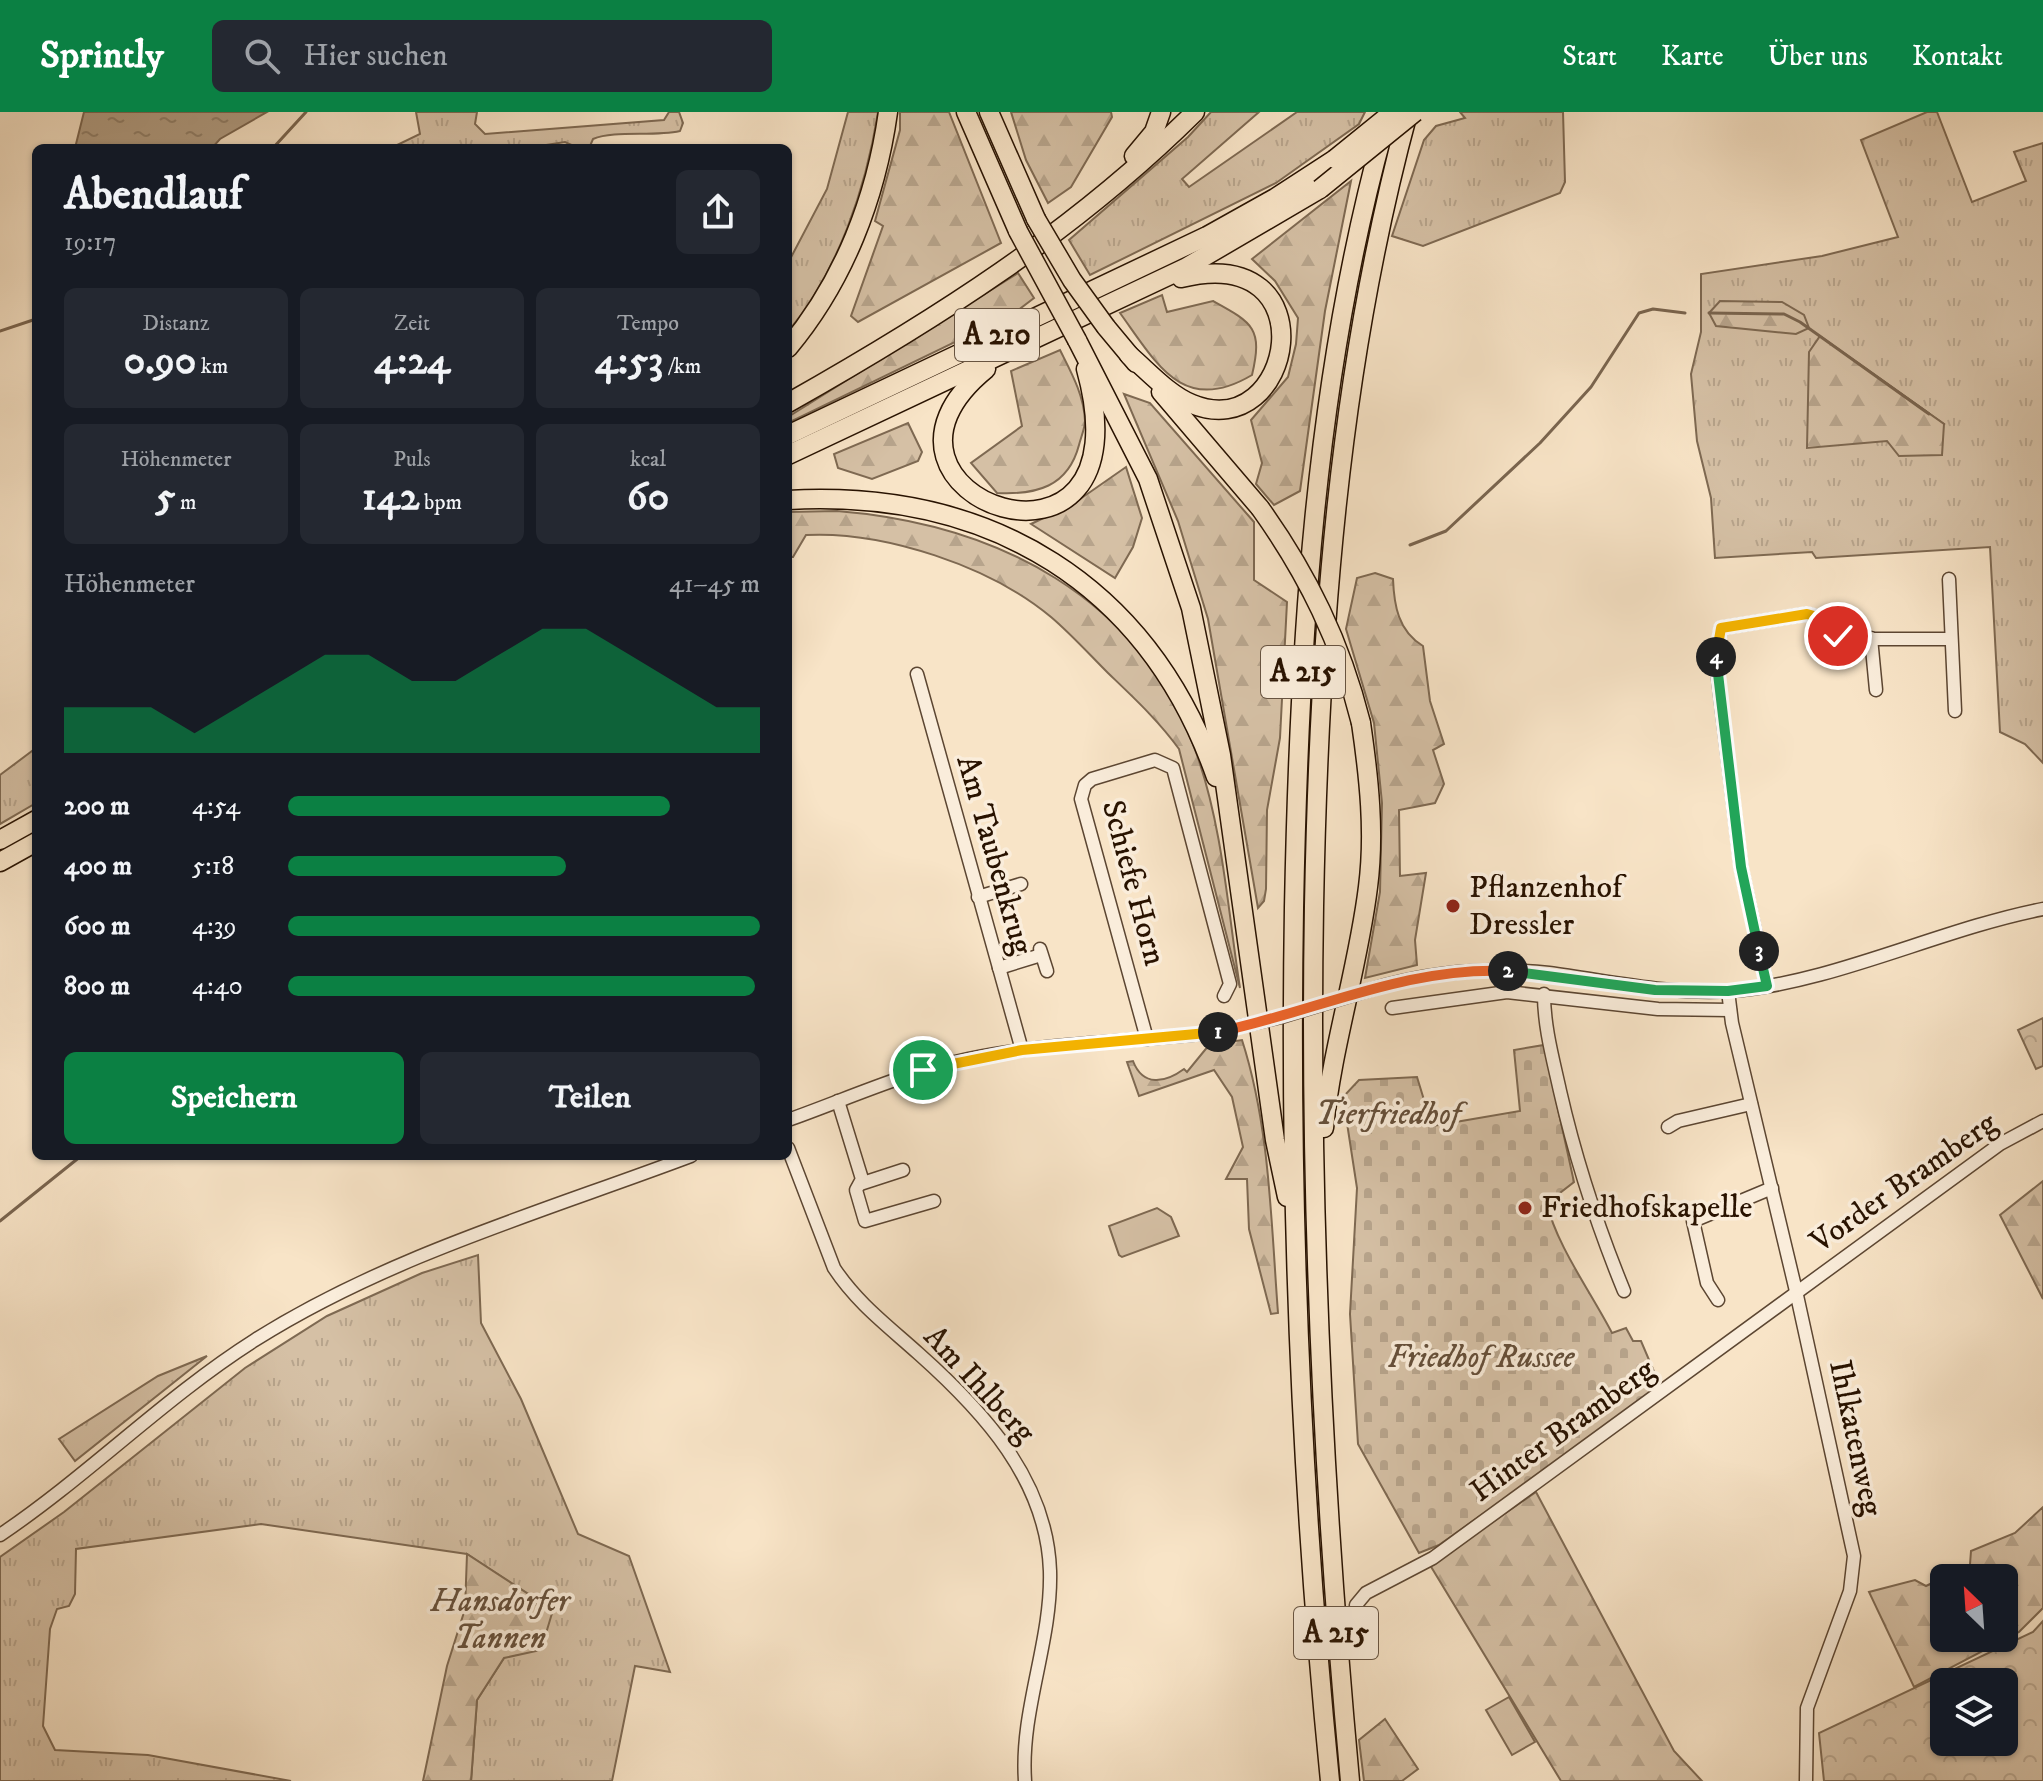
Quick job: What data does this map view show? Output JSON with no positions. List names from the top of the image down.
{
  "streets": {
    "highway": ["A 210", "A 215"],
    "street": [
      "Am Taubenkrug",
      "Schiefe Horn",
      "Vorder Bramberg",
      "Am Ihlberg",
      "Hinter Bramberg",
      "Ihlkatenweg"
    ]
  },
  "crossings": [
    ["A 210", "A 215"],
    ["Vorder Bramberg", "Hinter Bramberg"],
    ["Vorder Bramberg", "Ihlkatenweg"],
    ["Hinter Bramberg", "Ihlkatenweg"]
  ],
  "parks": ["Tierfriedhof", "Friedhof Russee", "Hansdorfer Tannen"],
  "places": ["Pflanzenhof Dressler", "Friedhofskapelle"],
  "north": "top left",
  "page": {
    "header": "Sprintly",
    "search": "Hier suchen",
    "nav": [
      "Start",
      "Karte",
      "Über uns",
      "Kontakt"
    ],
    "heading": ["Abendlauf", "19:17"],
    "stats": [
      ["Distanz", "0.90 km"],
      ["Zeit", "4:24"],
      ["Tempo", "4:53 /km"],
      ["Höhenmeter", "5 m"],
      ["Puls", "142 bpm"],
      ["kcal", "60"]
    ],
    "chart": ["Höhenmeter", "41–45 m"],
    "pins": [
      "4",
      "3",
      "2",
      "1"
    ],
    "list": [
      {
        "name": "200 m",
        "note": "4:54"
      },
      {
        "name": "400 m",
        "note": "5:18"
      },
      {
        "name": "600 m",
        "note": "4:39"
      },
      {
        "name": "800 m",
        "note": "4:40"
      }
    ],
    "buttons": ["Speichern", "Teilen"]
  }
}
